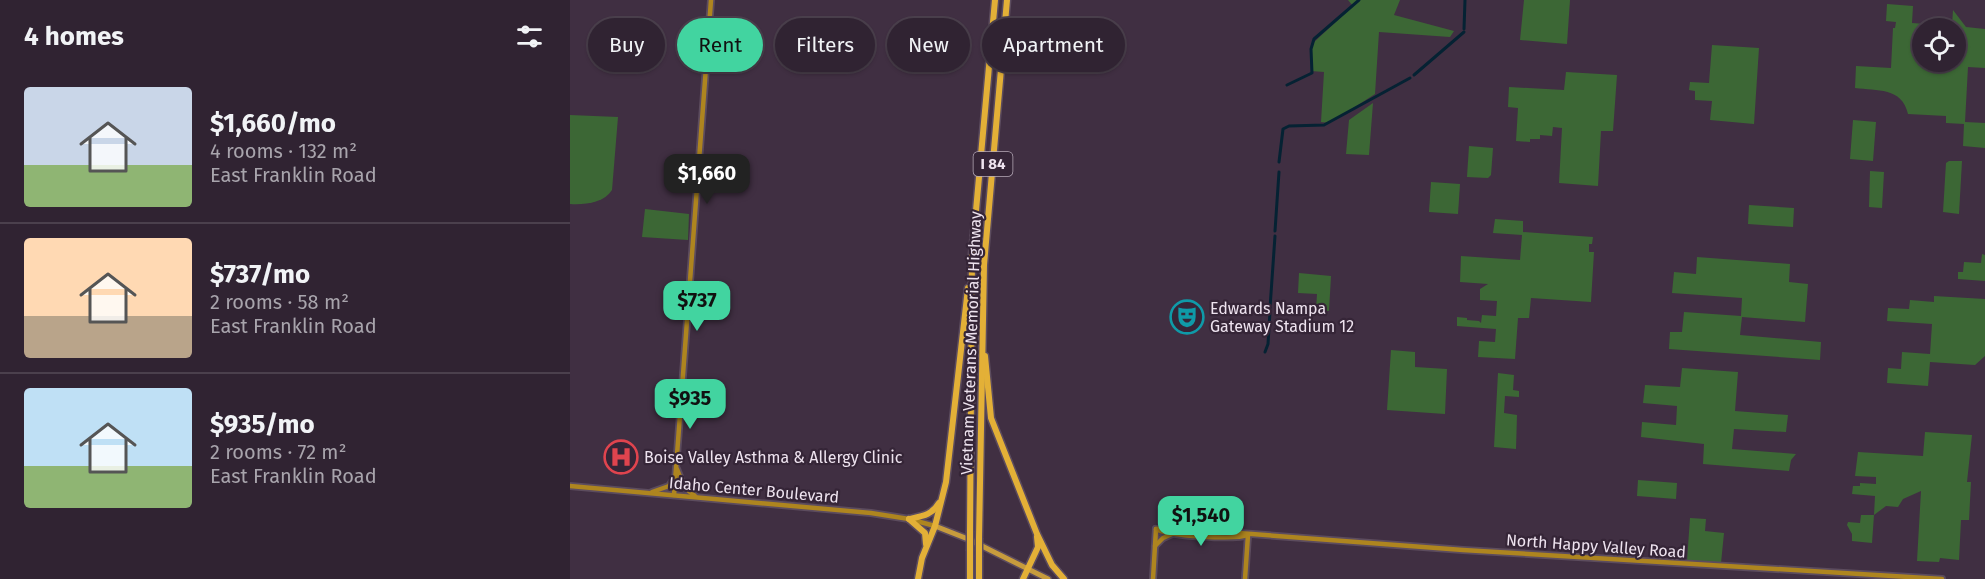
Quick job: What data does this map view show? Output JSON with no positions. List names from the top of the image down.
{
  "streets": {
    "highway": ["I 84", "Vietnam Veterans Memorial Highway"],
    "main road": ["Idaho Center Boulevard", "North Happy Valley Road"]
  },
  "places": {
    "theatre": ["Edwards Nampa Gateway Stadium 12"],
    "hospital": ["Boise Valley Asthma & Allergy Clinic"]
  },
  "page": {
    "heading": "4 homes",
    "chip": [
      "Buy",
      "Rent",
      "Filters",
      "New",
      "Apartment"
    ],
    "list": [
      {
        "name": "$1,660/mo",
        "note": "4 rooms · 132 m² · East Franklin Road"
      },
      {
        "name": "$737/mo",
        "note": "2 rooms · 58 m² · East Franklin Road"
      },
      {
        "name": "$935/mo",
        "note": "2 rooms · 72 m² · East Franklin Road"
      }
    ],
    "price": [
      "$1,660",
      "$737",
      "$935",
      "$1,540"
    ]
  }
}
